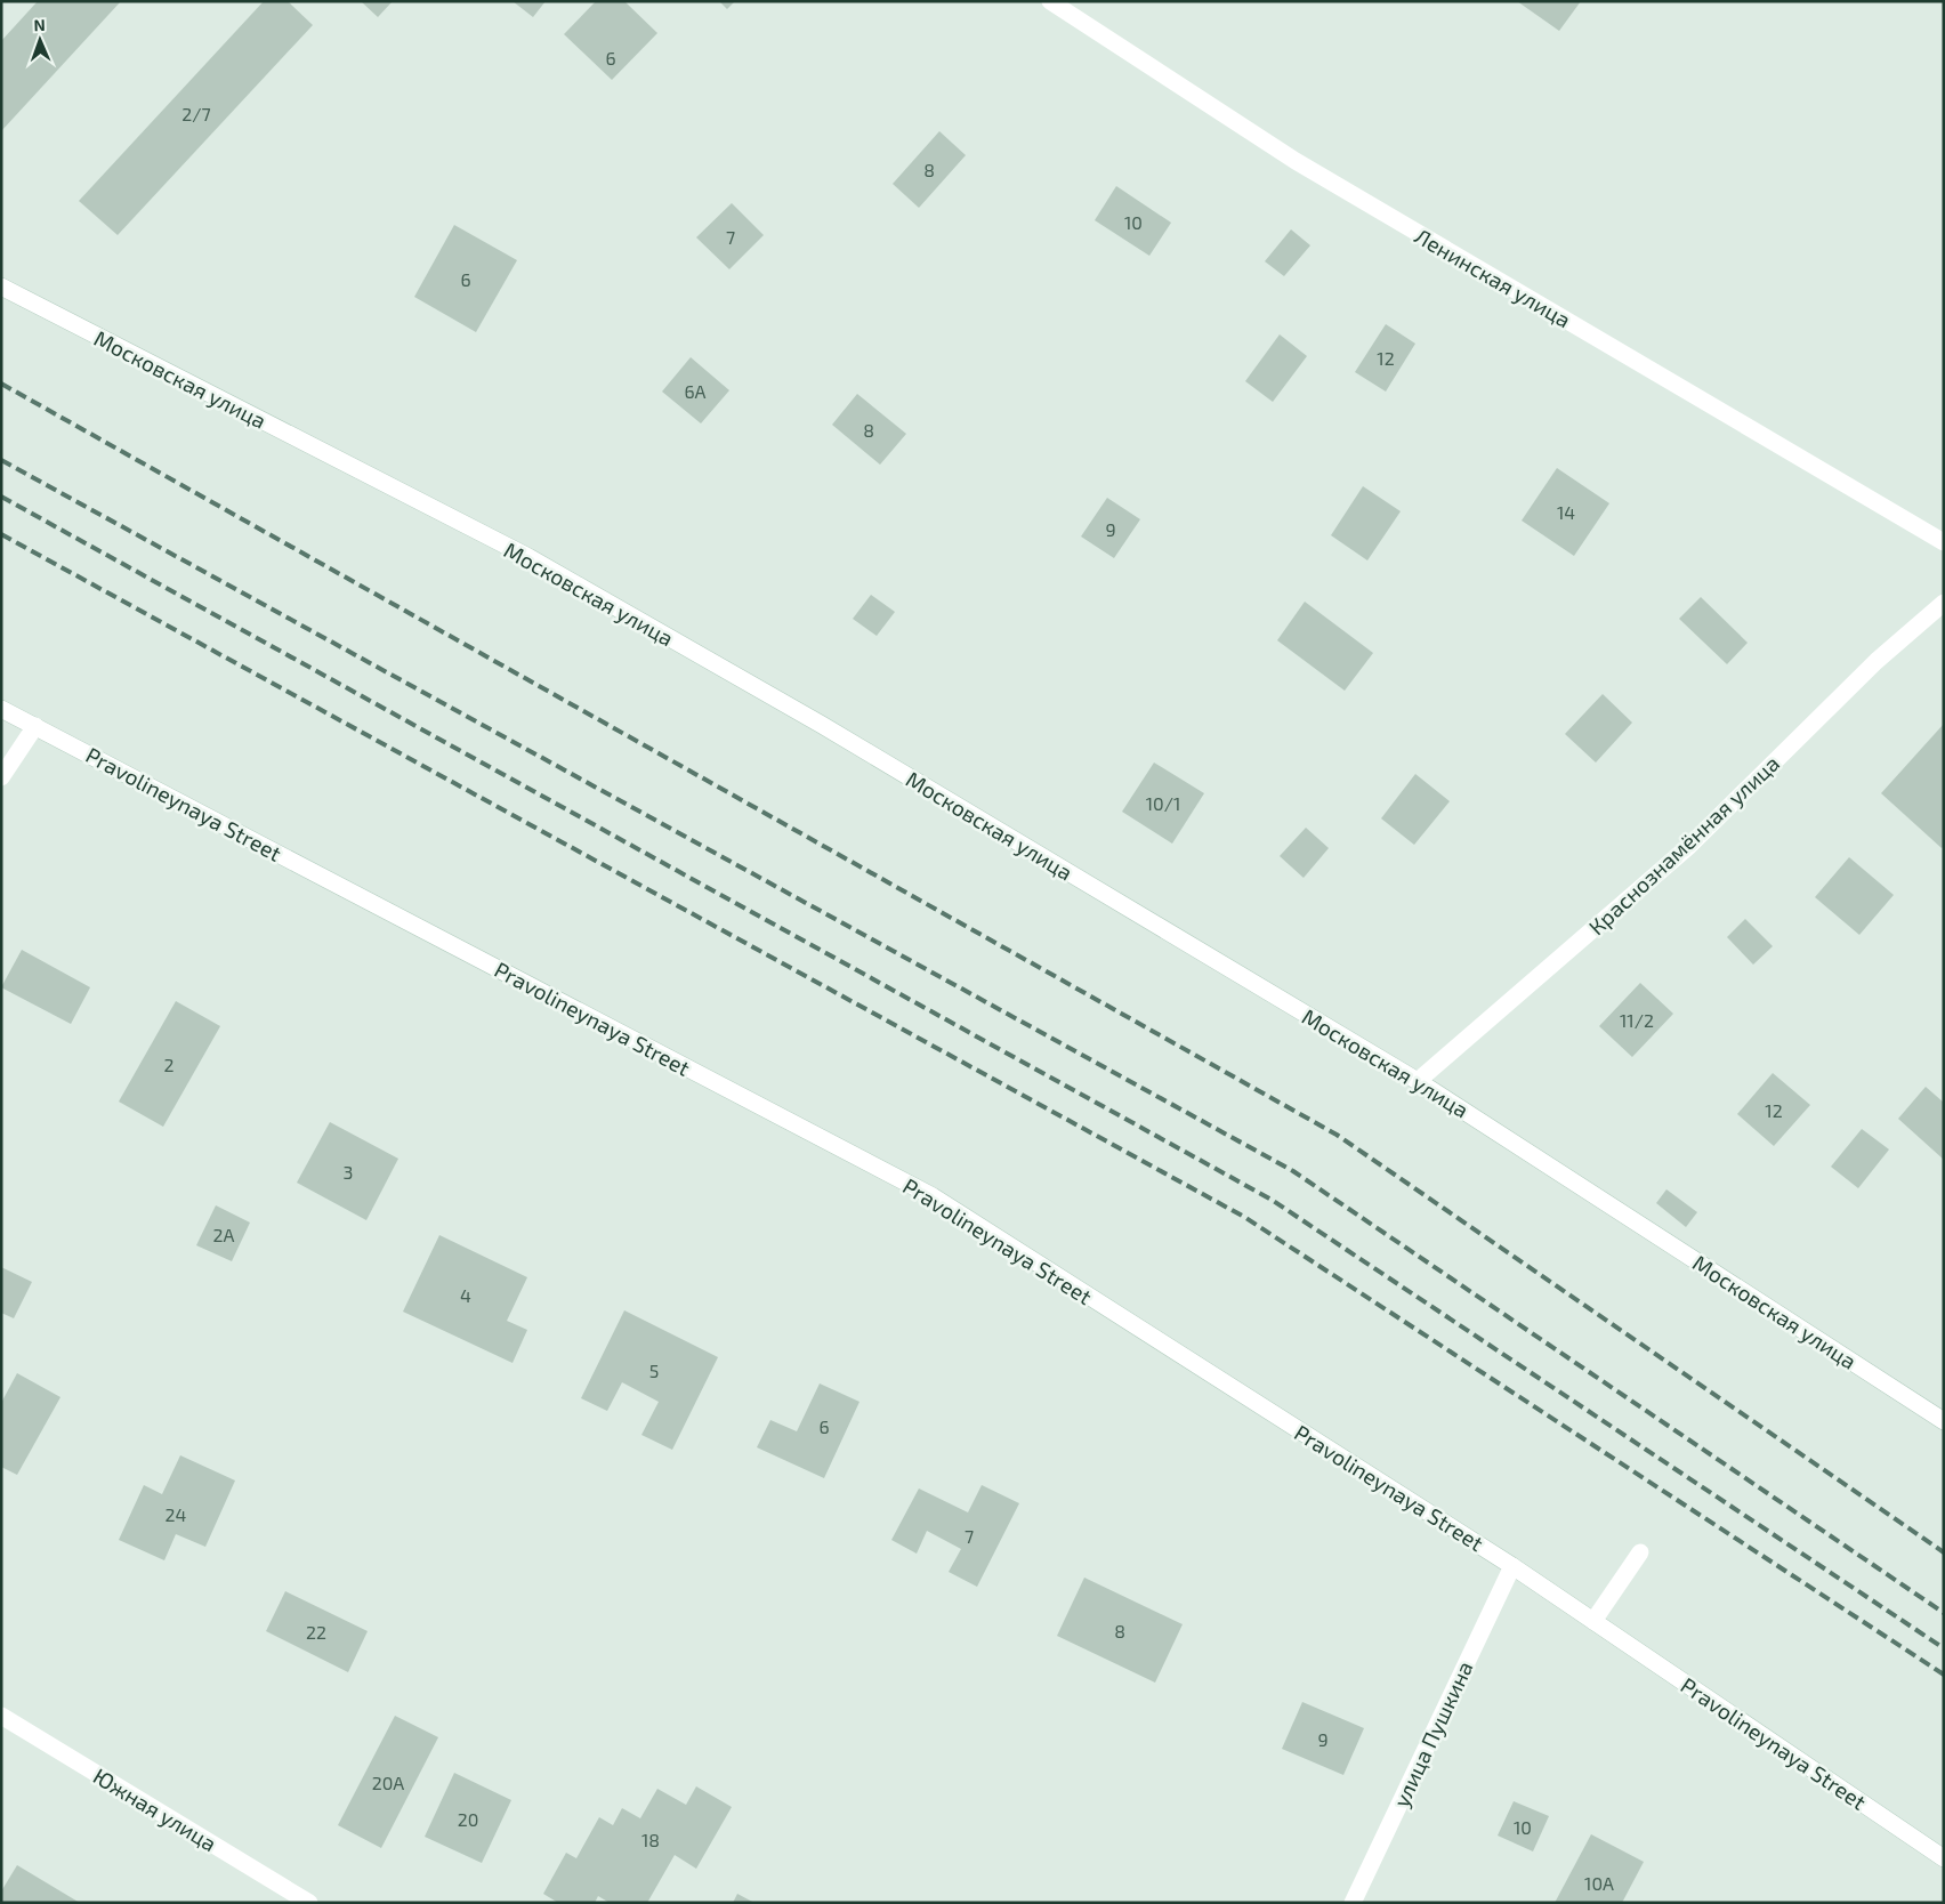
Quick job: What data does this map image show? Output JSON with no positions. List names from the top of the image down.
{
  "streets": {
    "main road": [
      "Ленинская улица",
      "Московская улица",
      "Pravolineynaya Street",
      "Краснознамённая улица",
      "улица Пушкина",
      "Южная улица"
    ]
  },
  "crossings": [
    ["Московская улица", "Краснознамённая улица"],
    ["Pravolineynaya Street", "улица Пушкина"]
  ],
  "house_numbers": [
    "6",
    "2/7",
    "8",
    "10",
    "7",
    "6",
    "12",
    "6А",
    "8",
    "14",
    "9",
    "10/1",
    "11/2",
    "2",
    "12",
    "3",
    "2А",
    "4",
    "5",
    "6",
    "24",
    "7",
    "8",
    "22",
    "9",
    "20А",
    "20",
    "10",
    "18",
    "10А"
  ],
  "north": "top"
}
